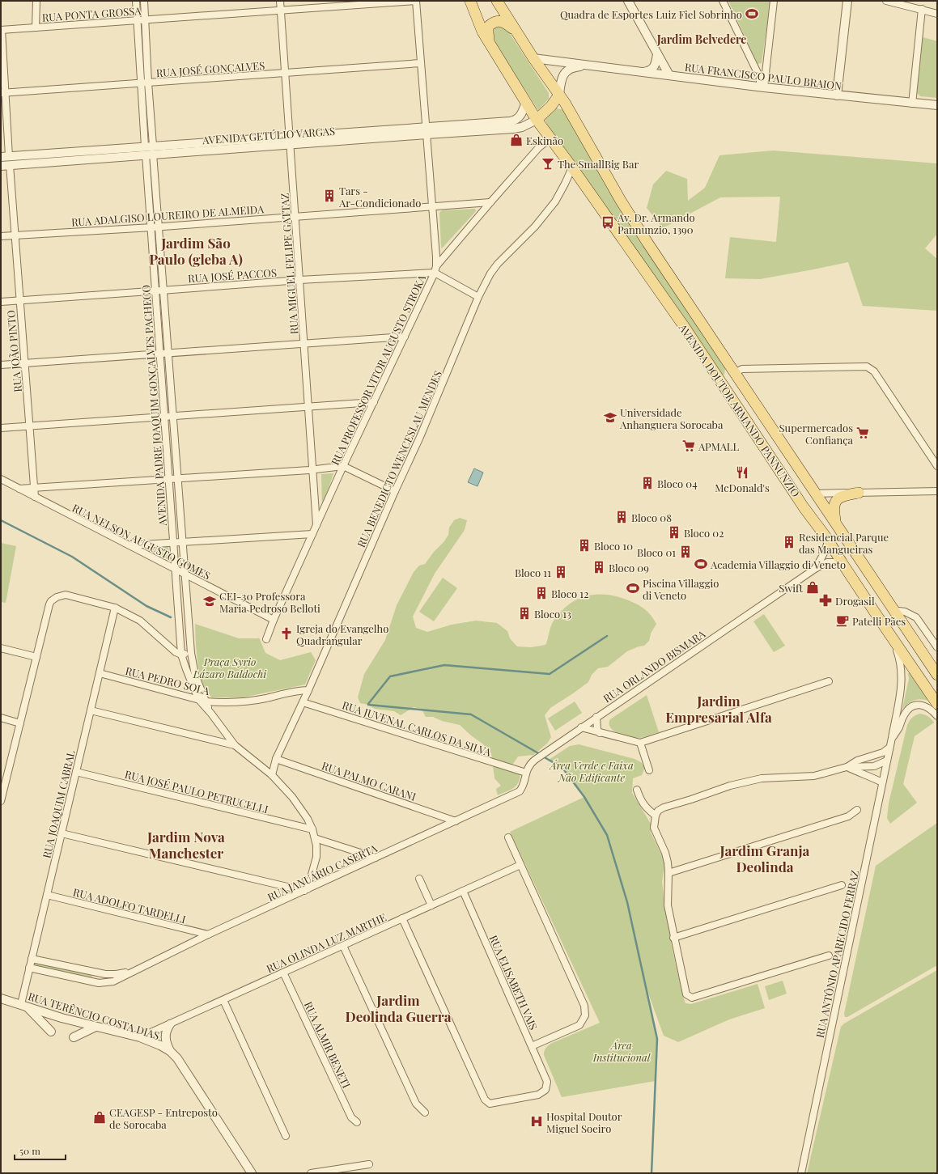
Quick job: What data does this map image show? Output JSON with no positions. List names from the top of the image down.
{
  "streets": {
    "main road": ["AVENIDA DOUTOR ARMANDO PANNUNZIO"],
    "street": [
      "RUA PONTA GROSSA",
      "RUA JOSÉ GONÇALVES",
      "RUA FRANCISCO PAULO BRAION",
      "AVENIDA GETÚLIO VARGAS",
      "RUA ADALGISO LOUREIRO DE ALMEIDA",
      "RUA MIGUEL FELIPE GATTAZ",
      "RUA JOSÉ PACCOS",
      "RUA JOÃO PINTO",
      "RUA PROFESSOR VITOR AUGUSTO STROKA",
      "AVENIDA PADRE JOAQUIM GONÇALVES PACHECO",
      "RUA BENEDICTO WENCESLAU MENDES",
      "RUA NELSON AUGUSTO GOMES",
      "RUA ORLANDO BISMARA",
      "RUA PEDRO SOLA",
      "RUA JUVENAL CARLOS DA SILVA",
      "RUA PALMO CARANI",
      "RUA JOSÉ PAULO PETRUCELLI",
      "RUA JOAQUIM CABRAL",
      "RUA JANUÁRIO CASERTA",
      "RUA ADOLFO TARDELLI",
      "RUA OLINDA LUZ MARTHE",
      "RUA ANTÔNIO APARECIDO FERRAZ",
      "RUA ELISABETH VAIS",
      "RUA TERÊNCIO COSTA DIAS",
      "RUA ALMIR BENETI"
    ]
  },
  "crossings": [
    ["RUA PONTA GROSSA", "RUA MIGUEL FELIPE GATTAZ"],
    ["RUA PONTA GROSSA", "AVENIDA PADRE JOAQUIM GONÇALVES PACHECO"],
    ["RUA JOSÉ GONÇALVES", "RUA MIGUEL FELIPE GATTAZ"],
    ["RUA JOSÉ GONÇALVES", "AVENIDA PADRE JOAQUIM GONÇALVES PACHECO"],
    ["RUA FRANCISCO PAULO BRAION", "AVENIDA DOUTOR ARMANDO PANNUNZIO"],
    ["AVENIDA GETÚLIO VARGAS", "RUA MIGUEL FELIPE GATTAZ"],
    ["AVENIDA GETÚLIO VARGAS", "RUA JOÃO PINTO"],
    ["AVENIDA GETÚLIO VARGAS", "AVENIDA PADRE JOAQUIM GONÇALVES PACHECO"],
    ["AVENIDA GETÚLIO VARGAS", "AVENIDA DOUTOR ARMANDO PANNUNZIO"],
    ["RUA ADALGISO LOUREIRO DE ALMEIDA", "RUA MIGUEL FELIPE GATTAZ"],
    ["RUA ADALGISO LOUREIRO DE ALMEIDA", "RUA JOÃO PINTO"],
    ["RUA ADALGISO LOUREIRO DE ALMEIDA", "RUA PROFESSOR VITOR AUGUSTO STROKA"],
    ["RUA ADALGISO LOUREIRO DE ALMEIDA", "AVENIDA PADRE JOAQUIM GONÇALVES PACHECO"],
    ["RUA MIGUEL FELIPE GATTAZ", "RUA JOSÉ PACCOS"],
    ["RUA MIGUEL FELIPE GATTAZ", "RUA PROFESSOR VITOR AUGUSTO STROKA"],
    ["RUA JOSÉ PACCOS", "RUA JOÃO PINTO"],
    ["RUA JOSÉ PACCOS", "RUA PROFESSOR VITOR AUGUSTO STROKA"],
    ["RUA JOSÉ PACCOS", "AVENIDA PADRE JOAQUIM GONÇALVES PACHECO"],
    ["RUA JOÃO PINTO", "RUA NELSON AUGUSTO GOMES"],
    ["RUA PROFESSOR VITOR AUGUSTO STROKA", "AVENIDA DOUTOR ARMANDO PANNUNZIO"],
    ["RUA PROFESSOR VITOR AUGUSTO STROKA", "RUA NELSON AUGUSTO GOMES"],
    ["AVENIDA PADRE JOAQUIM GONÇALVES PACHECO", "RUA BENEDICTO WENCESLAU MENDES"],
    ["AVENIDA PADRE JOAQUIM GONÇALVES PACHECO", "RUA NELSON AUGUSTO GOMES"],
    ["AVENIDA PADRE JOAQUIM GONÇALVES PACHECO", "RUA PEDRO SOLA"],
    ["AVENIDA PADRE JOAQUIM GONÇALVES PACHECO", "RUA JOSÉ PAULO PETRUCELLI"],
    ["AVENIDA PADRE JOAQUIM GONÇALVES PACHECO", "RUA JANUÁRIO CASERTA"],
    ["AVENIDA DOUTOR ARMANDO PANNUNZIO", "RUA BENEDICTO WENCESLAU MENDES"],
    ["AVENIDA DOUTOR ARMANDO PANNUNZIO", "RUA ORLANDO BISMARA"],
    ["AVENIDA DOUTOR ARMANDO PANNUNZIO", "RUA ANTÔNIO APARECIDO FERRAZ"],
    ["RUA BENEDICTO WENCESLAU MENDES", "RUA PEDRO SOLA"],
    ["RUA BENEDICTO WENCESLAU MENDES", "RUA JUVENAL CARLOS DA SILVA"],
    ["RUA BENEDICTO WENCESLAU MENDES", "RUA PALMO CARANI"],
    ["RUA ORLANDO BISMARA", "RUA JUVENAL CARLOS DA SILVA"],
    ["RUA ORLANDO BISMARA", "RUA JANUÁRIO CASERTA"],
    ["RUA PEDRO SOLA", "RUA JOAQUIM CABRAL"],
    ["RUA PALMO CARANI", "RUA JANUÁRIO CASERTA"],
    ["RUA JOSÉ PAULO PETRUCELLI", "RUA JOAQUIM CABRAL"],
    ["RUA JOAQUIM CABRAL", "RUA ADOLFO TARDELLI"],
    ["RUA JOAQUIM CABRAL", "RUA TERÊNCIO COSTA DIAS"],
    ["RUA JANUÁRIO CASERTA", "RUA ADOLFO TARDELLI"],
    ["RUA OLINDA LUZ MARTHE", "RUA ELISABETH VAIS"],
    ["RUA OLINDA LUZ MARTHE", "RUA TERÊNCIO COSTA DIAS"],
    ["RUA OLINDA LUZ MARTHE", "RUA ALMIR BENETI"]
  ],
  "districts": [
    "Jardim Belvedere",
    "Jardim São Paulo (gleba A)",
    "Jardim Empresarial Alfa",
    "Jardim Nova Manchester",
    "Jardim Granja Deolinda",
    "Jardim Deolinda Guerra"
  ],
  "parks": ["Praça Syrio Lázaro Baldochi", "Área Verde e Faixa Não Edificante", "Área Institucional"],
  "places": {
    "sports": ["Quadra de Esportes Luiz Fiel Sobrinho", "Academia Villaggio di Veneto", "Piscina Villaggio di Veneto"],
    "shop": ["Eskinão", "Swift", "CEAGESP - Entreposto de Sorocaba"],
    "bar": ["The SmallBig Bar"],
    "building": [
      "Tars - Ar-Condicionado",
      "Bloco 04",
      "Bloco 08",
      "Bloco 02",
      "Residencial Parque das Mangueiras",
      "Bloco 10",
      "Bloco 01",
      "Bloco 09",
      "Bloco 11",
      "Bloco 12",
      "Bloco 13"
    ],
    "bus stop": ["Av. Dr. Armando Pannunzio, 1390"],
    "school or university": ["Universidade Anhanguera Sorocaba", "CEI-30 Professora Maria Pedroso Belloti"],
    "supermarket": ["Supermercados Confiança", "APMALL"],
    "restaurant": ["McDonald's"],
    "pharmacy": ["Drogasil"],
    "cafe": ["Patelli Pães"],
    "church": ["Igreja do Evangelho Quadrangular"],
    "hospital": ["Hospital Doutor Miguel Soeiro"]
  },
  "scale_bar": "50 m"
}
